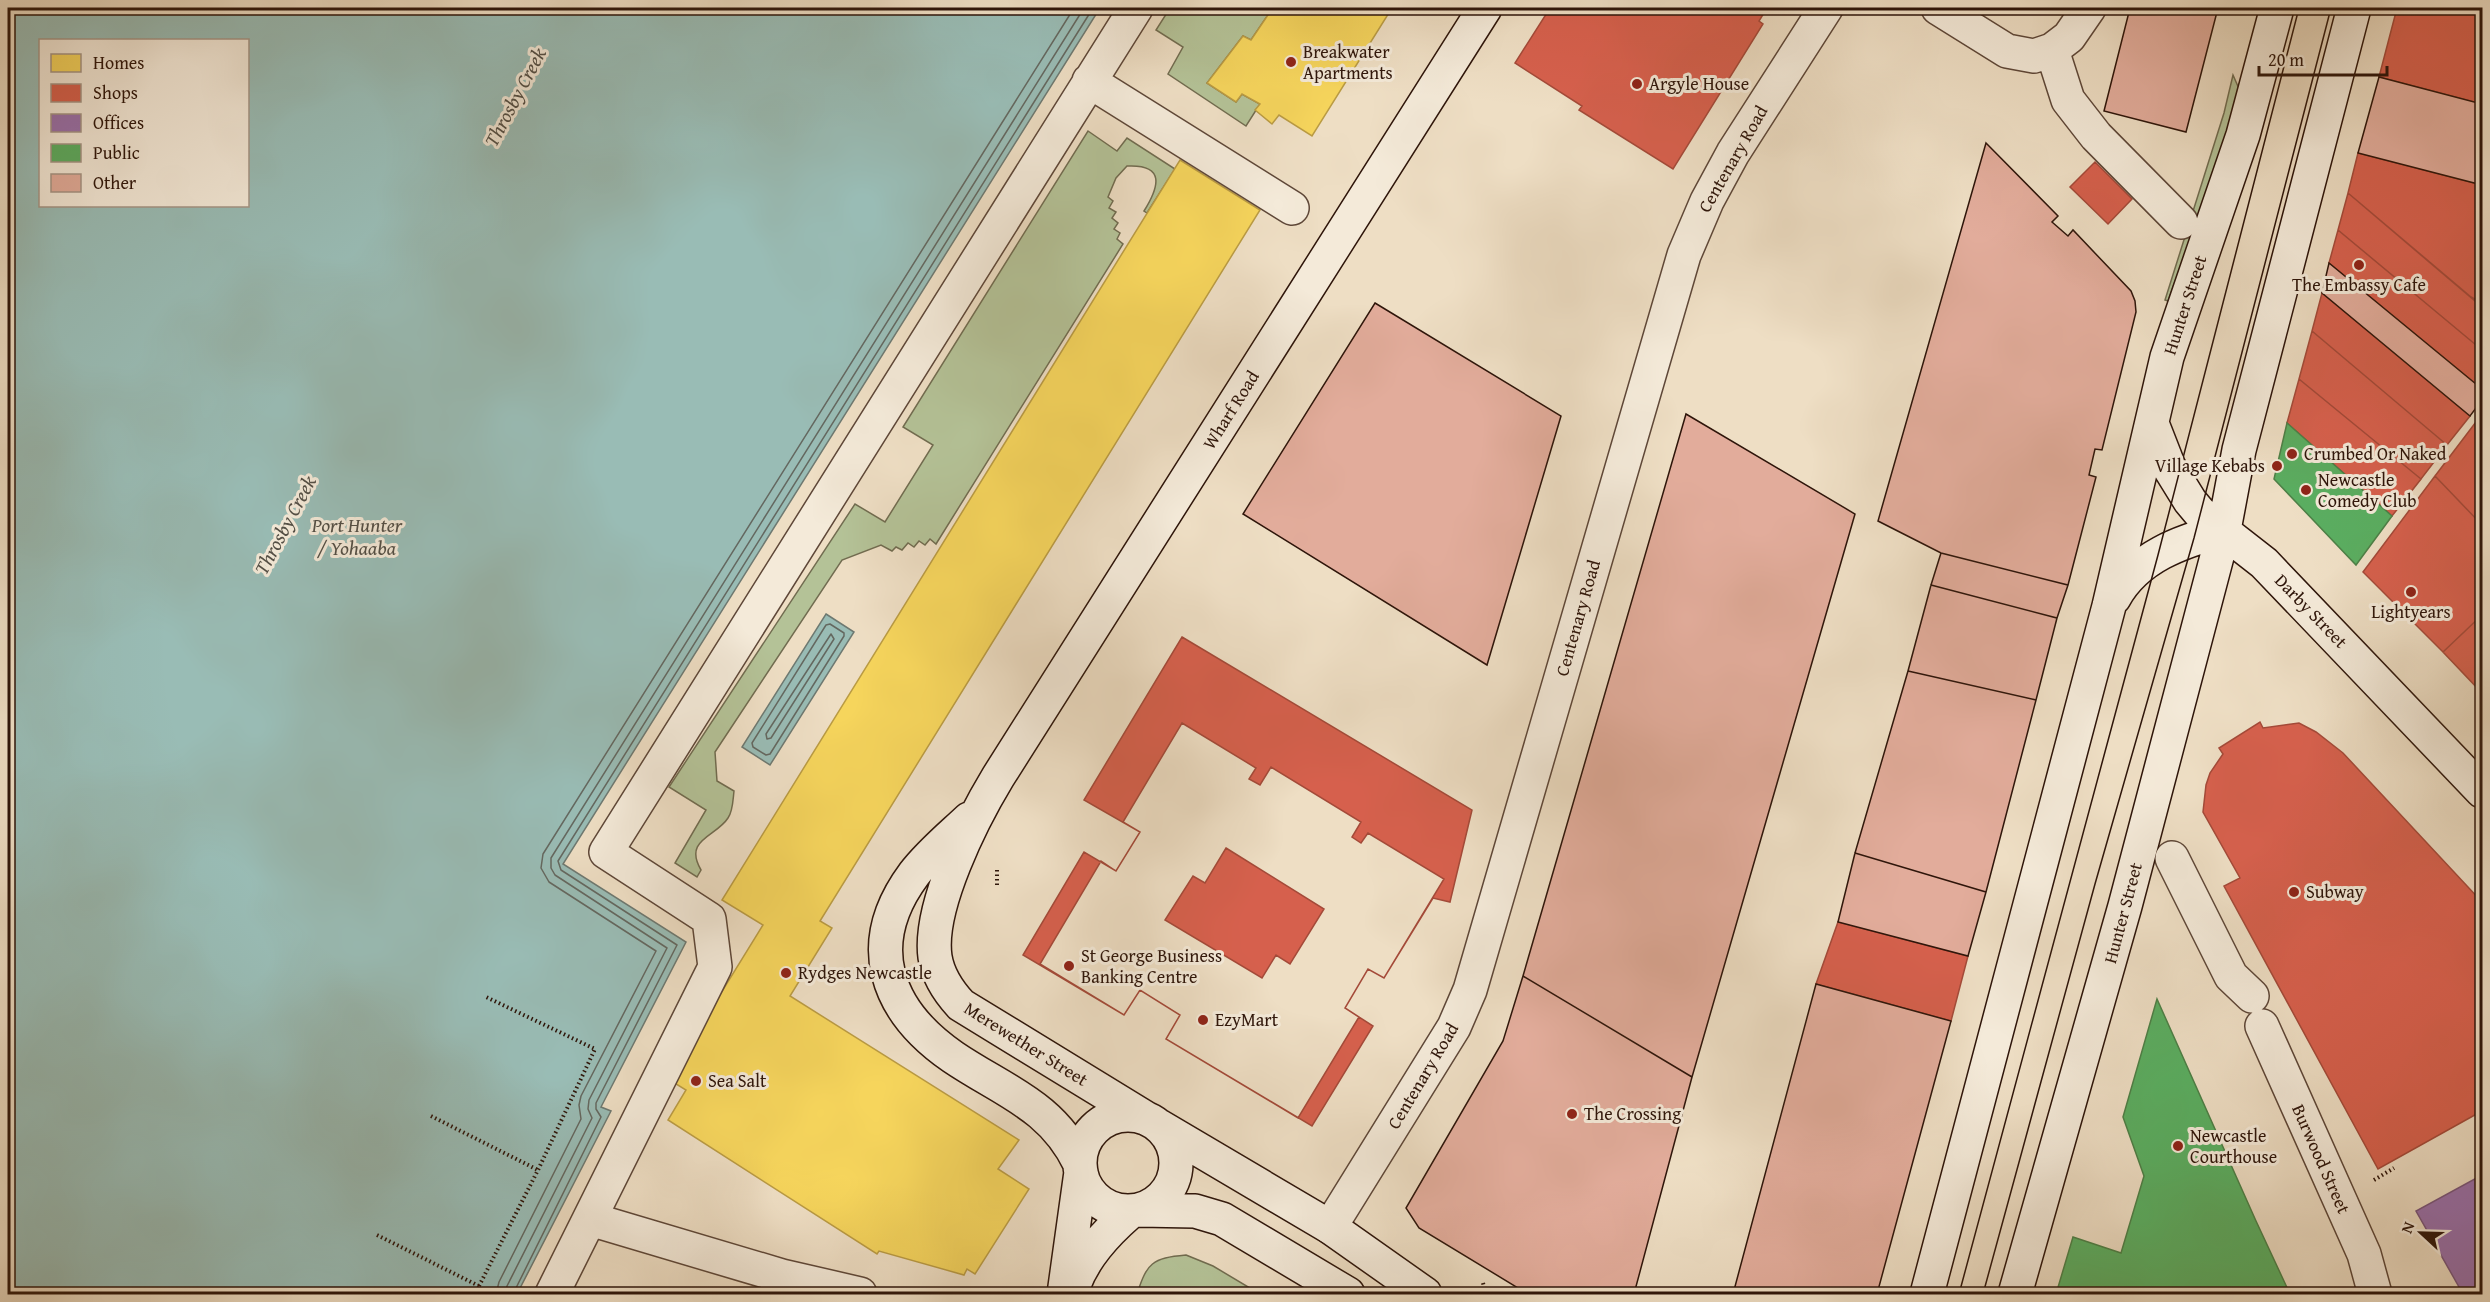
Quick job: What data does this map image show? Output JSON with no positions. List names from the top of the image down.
{
  "streets": {
    "main road": [
      "Centenary Road",
      "Hunter Street",
      "Wharf Road",
      "Darby Street",
      "Merewether Street",
      "Burwood Street"
    ]
  },
  "crossings": [
    ["Centenary Road", "Merewether Street"],
    ["Hunter Street", "Darby Street"],
    ["Wharf Road", "Merewether Street"]
  ],
  "water": ["Throsby Creek", "Port Hunter / Yohaaba"],
  "places": [
    "Breakwater Apartments",
    "Argyle House",
    "The Embassy Cafe",
    "Crumbed Or Naked",
    "Village Kebabs",
    "Newcastle Comedy Club",
    "Lightyears",
    "Subway",
    "St George Business Banking Centre",
    "Rydges Newcastle",
    "EzyMart",
    "Sea Salt",
    "The Crossing",
    "Newcastle Courthouse"
  ],
  "legend": [
    "Homes",
    "Shops",
    "Offices",
    "Public",
    "Other"
  ],
  "scale_bar": "20 m",
  "north": "left"
}
